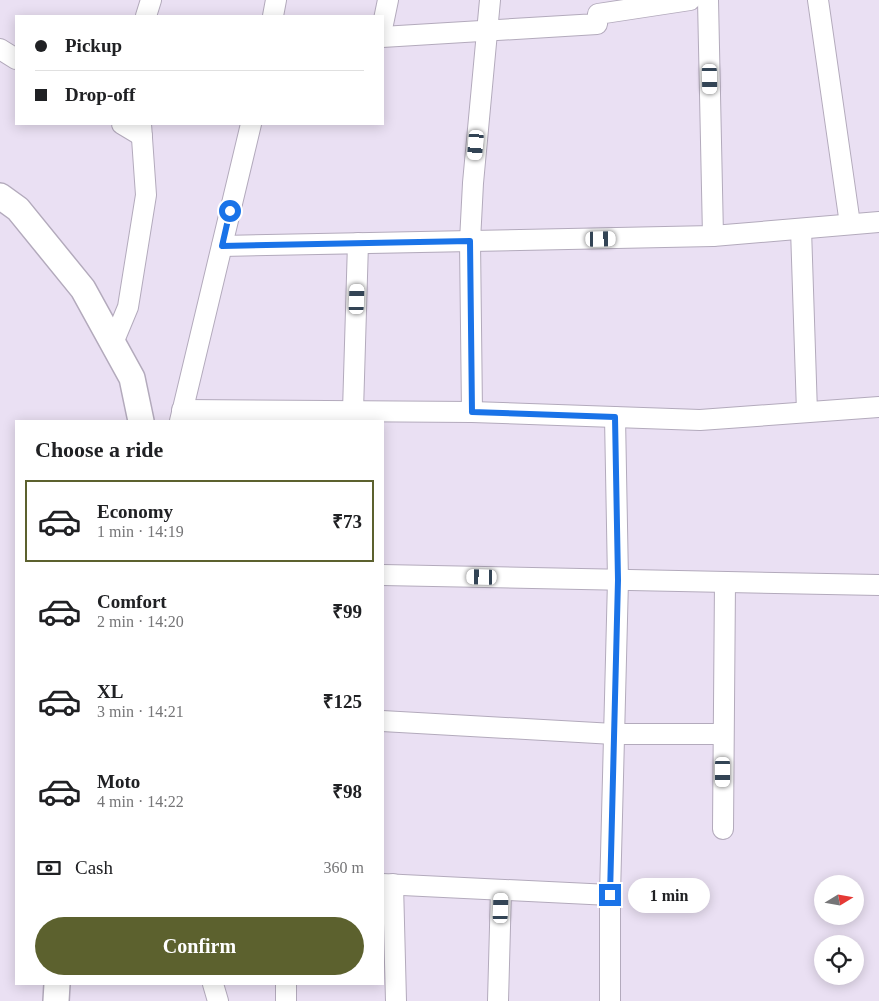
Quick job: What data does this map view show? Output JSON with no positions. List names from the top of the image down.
{
  "north": "right",
  "page": {
    "banner": ["Pickup", "Drop-off"],
    "heading": "Choose a ride",
    "list": [
      {
        "name": "Economy",
        "note": "1 min · 14:19",
        "value": "₹73"
      },
      {
        "name": "Comfort",
        "note": "2 min · 14:20",
        "value": "₹99"
      },
      {
        "name": "XL",
        "note": "3 min · 14:21",
        "value": "₹125"
      },
      {
        "name": "Moto",
        "note": "4 min · 14:22",
        "value": "₹98"
      }
    ],
    "pay": ["Cash", "360 m"],
    "bubble": "1 min",
    "buttons": "Confirm"
  }
}
